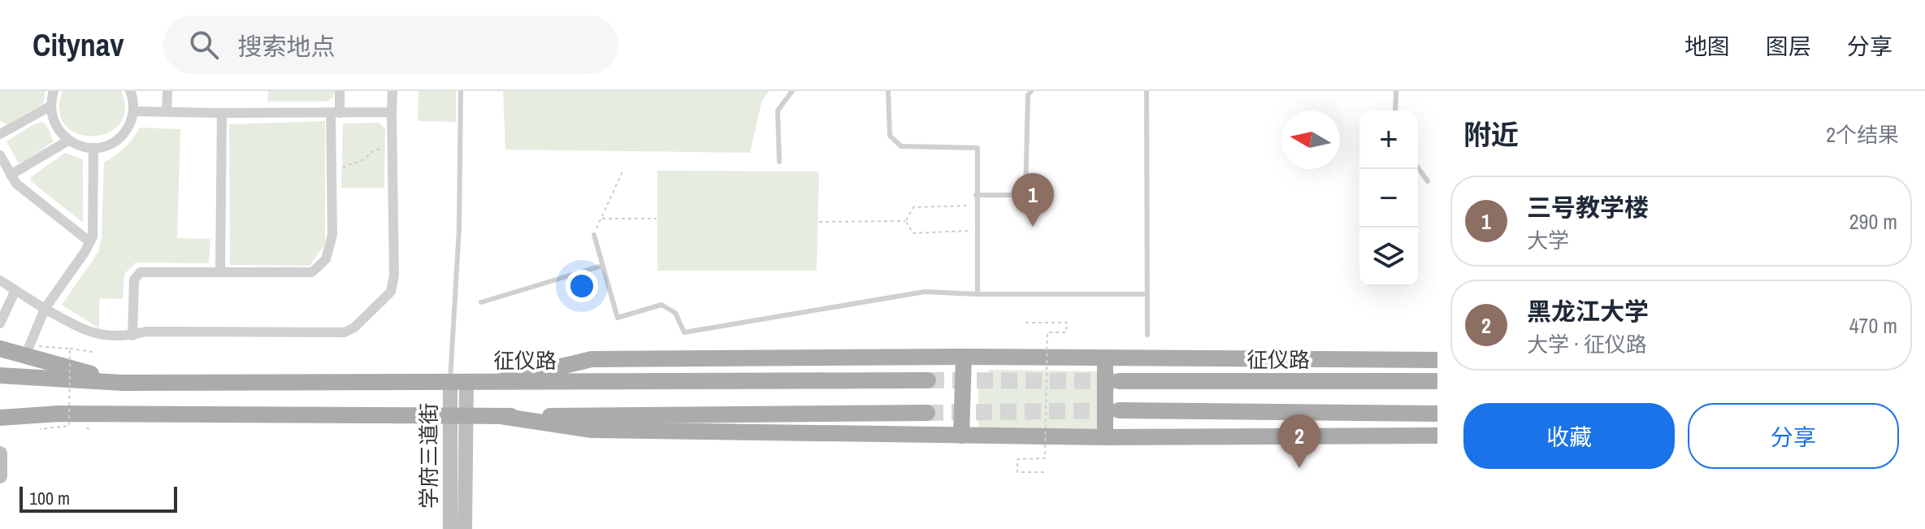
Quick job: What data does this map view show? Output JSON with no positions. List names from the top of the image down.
{
  "streets": {
    "main road": ["征仪路", "学府三道街"]
  },
  "crossings": [
    ["征仪路", "学府三道街"]
  ],
  "scale_bar": "100 m",
  "north": "left",
  "page": {
    "header": "Citynav",
    "search": "搜索地点",
    "nav": ["地图", "图层", "分享"],
    "heading": ["附近", "2个结果"],
    "map_buttons": ["+", "−"],
    "pins": ["1", "2"],
    "list": [
      {
        "mark": "1",
        "name": "三号教学楼",
        "note": "大学",
        "value": "290 m"
      },
      {
        "mark": "2",
        "name": "黑龙江大学",
        "note": "大学 · 征仪路",
        "value": "470 m"
      }
    ],
    "buttons": ["收藏", "分享"],
    "scale": "100 m"
  }
}
